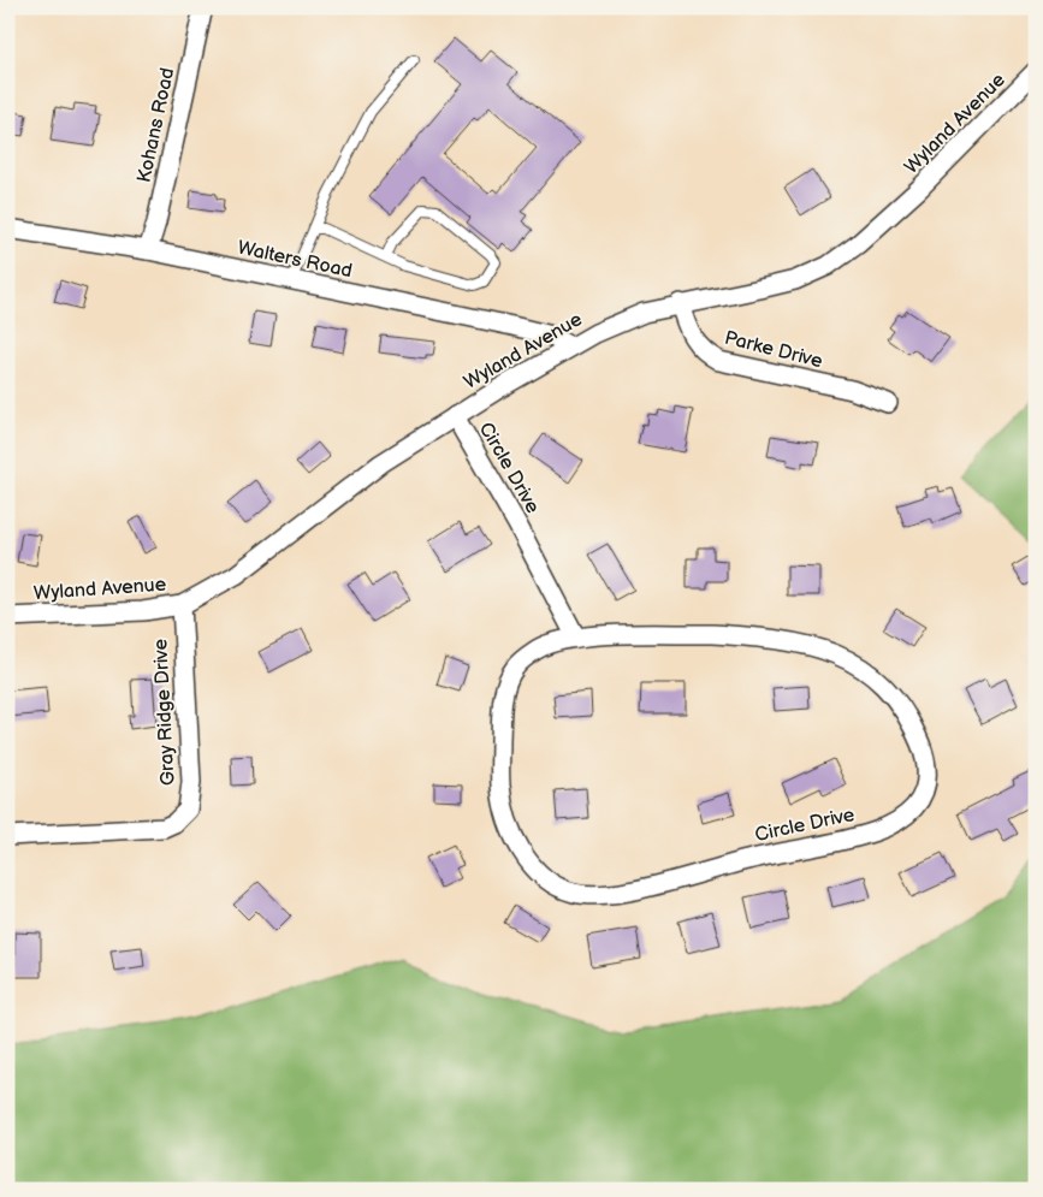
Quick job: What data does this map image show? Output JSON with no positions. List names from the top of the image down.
{
  "streets": {
    "street": [
      "Wyland Avenue",
      "Kohans Road",
      "Walters Road",
      "Parke Drive",
      "Circle Drive",
      "Gray Ridge Drive"
    ]
  },
  "crossings": [
    ["Wyland Avenue", "Walters Road"],
    ["Wyland Avenue", "Parke Drive"],
    ["Wyland Avenue", "Circle Drive"],
    ["Wyland Avenue", "Gray Ridge Drive"],
    ["Kohans Road", "Walters Road"]
  ]
}
